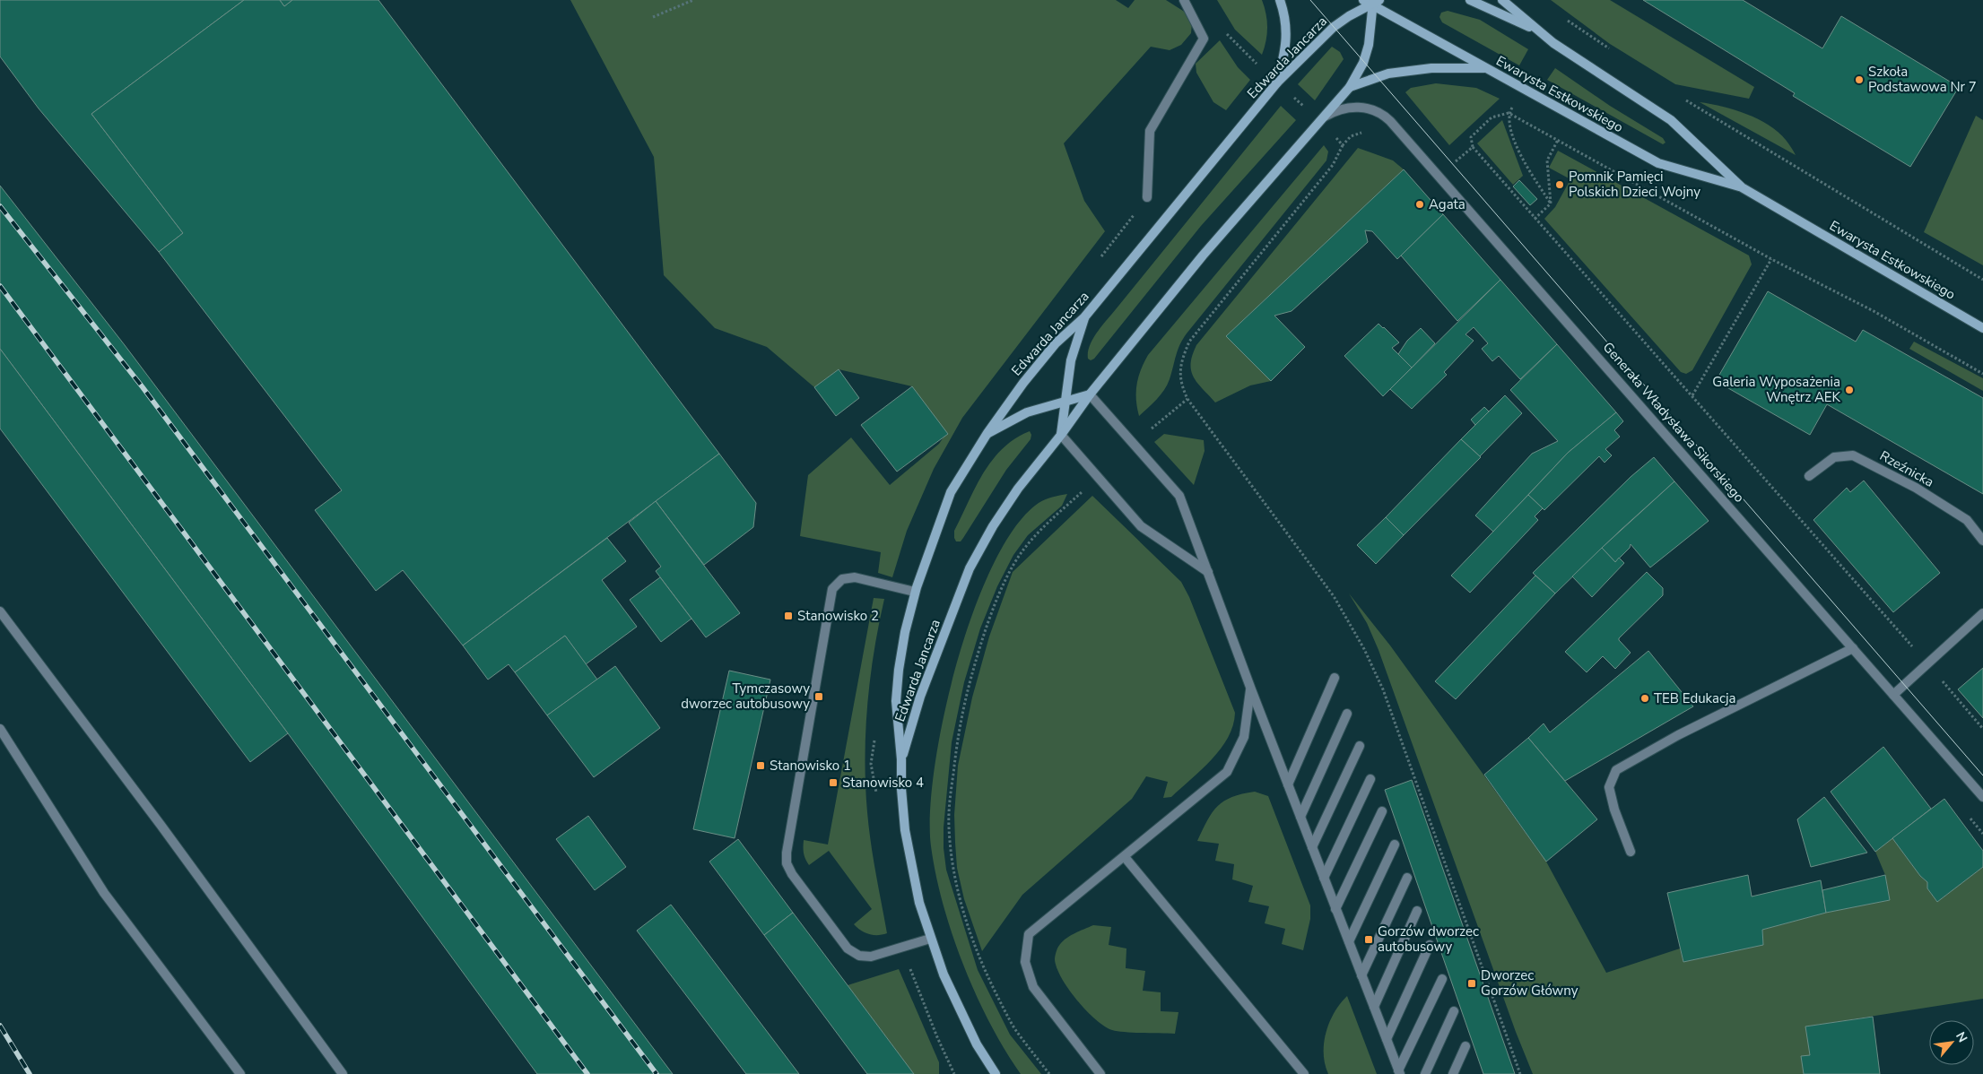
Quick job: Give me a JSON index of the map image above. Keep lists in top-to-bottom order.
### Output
{
  "streets": {
    "street": [
      "Edwarda Jancarza",
      "Ewarysta Estkowskiego",
      "Generała Władysława Sikorskiego",
      "Rzeźnicka"
    ]
  },
  "crossings": [
    ["Edwarda Jancarza", "Ewarysta Estkowskiego"],
    ["Edwarda Jancarza", "Generała Władysława Sikorskiego"]
  ],
  "places": {
    "other": [
      "Szkoła Podstawowa Nr 7",
      "Pomnik Pamięci Polskich Dzieci Wojny",
      "Agata",
      "Galeria Wyposażenia Wnętrz AEK",
      "TEB Edukacja"
    ],
    "transit": [
      "Stanowisko 2",
      "Tymczasowy dworzec autobusowy",
      "Stanowisko 1",
      "Stanowisko 4",
      "Gorzów dworzec autobusowy",
      "Dworzec Gorzów Główny"
    ]
  },
  "north": "top right"
}
